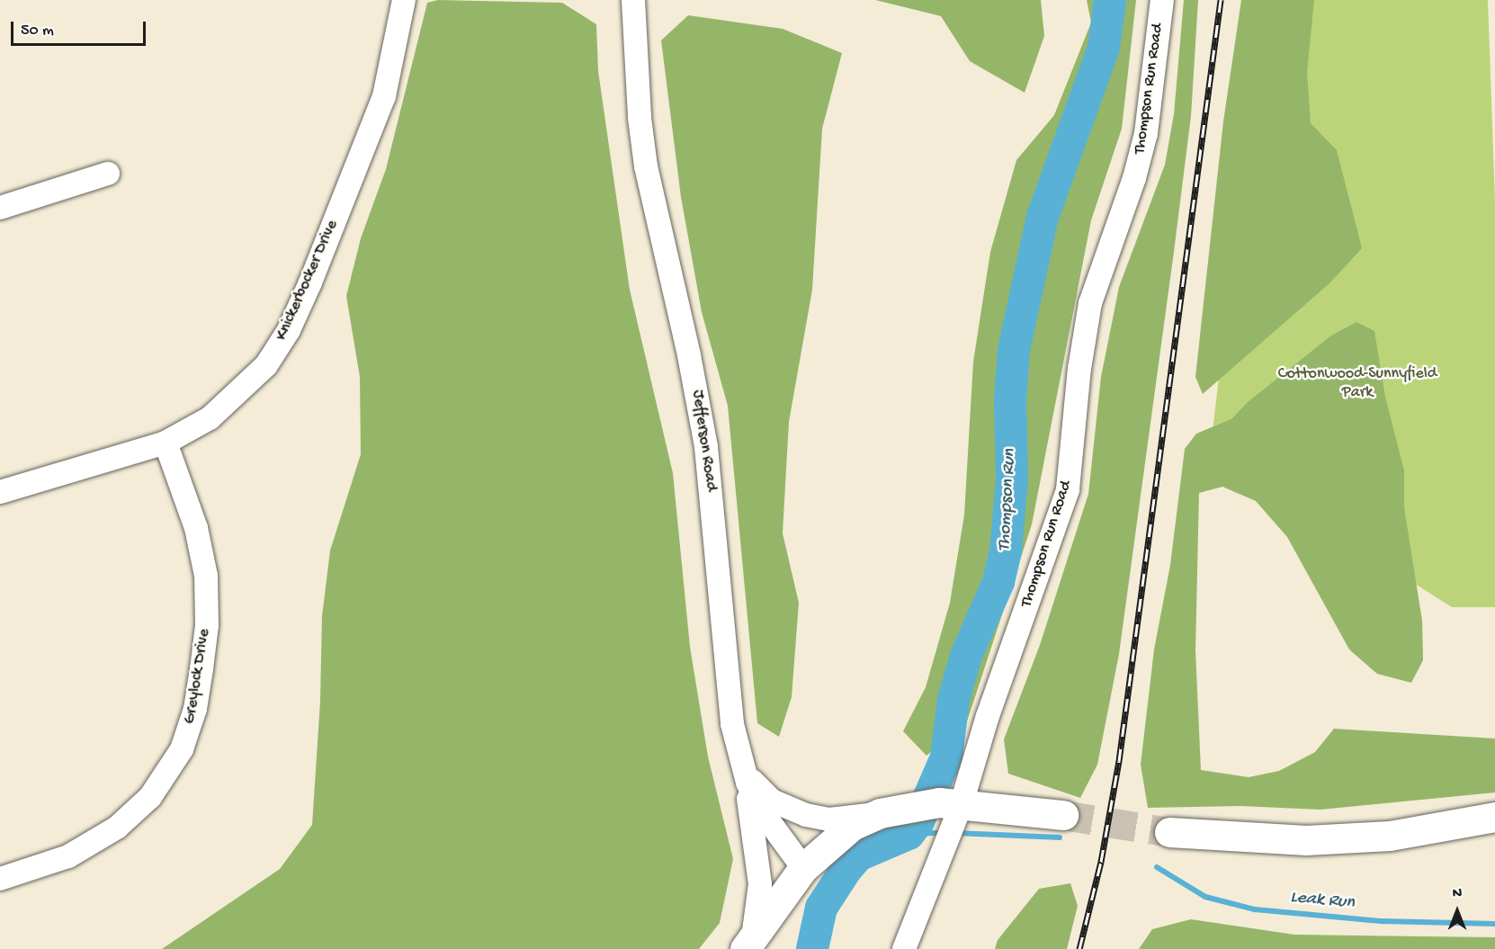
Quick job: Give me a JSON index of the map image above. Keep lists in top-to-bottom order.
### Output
{
  "streets": {
    "street": [
      "Thompson Run Road",
      "Knickerbocker Drive",
      "Jefferson Road",
      "Greylock Drive"
    ]
  },
  "crossings": [
    ["Knickerbocker Drive", "Greylock Drive"]
  ],
  "water": ["Thompson Run", "Leak Run"],
  "parks": ["Cottonwood-Sunnyfield Park"],
  "scale_bar": "50 m",
  "north": "top"
}
